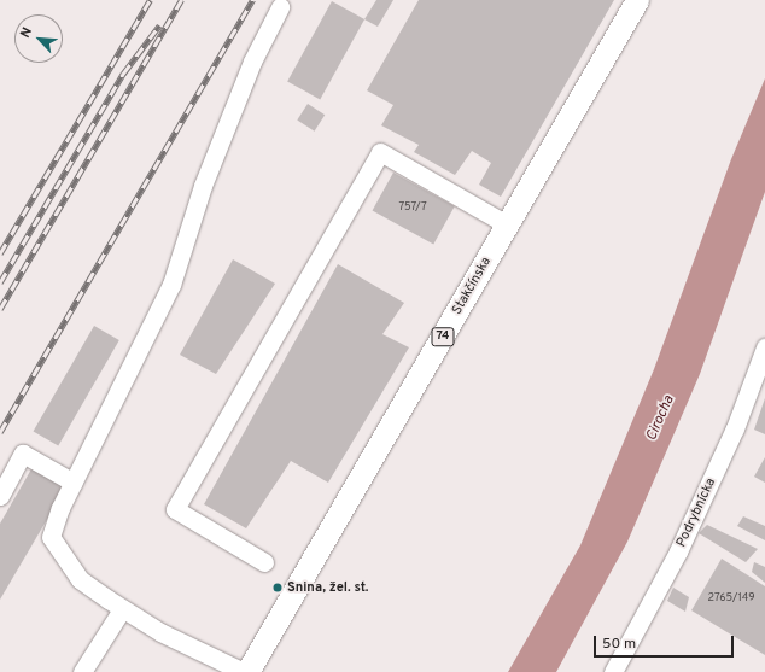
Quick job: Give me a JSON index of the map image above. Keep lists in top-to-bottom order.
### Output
{
  "streets": {
    "main road": ["Stakčínska", "74"],
    "lane": ["Podrybnícka"]
  },
  "water": ["Cirocha"],
  "places": ["Snina, žel. st."],
  "house_numbers": ["757/7", "2765/149"],
  "scale_bar": "50 m",
  "north": "top left"
}
